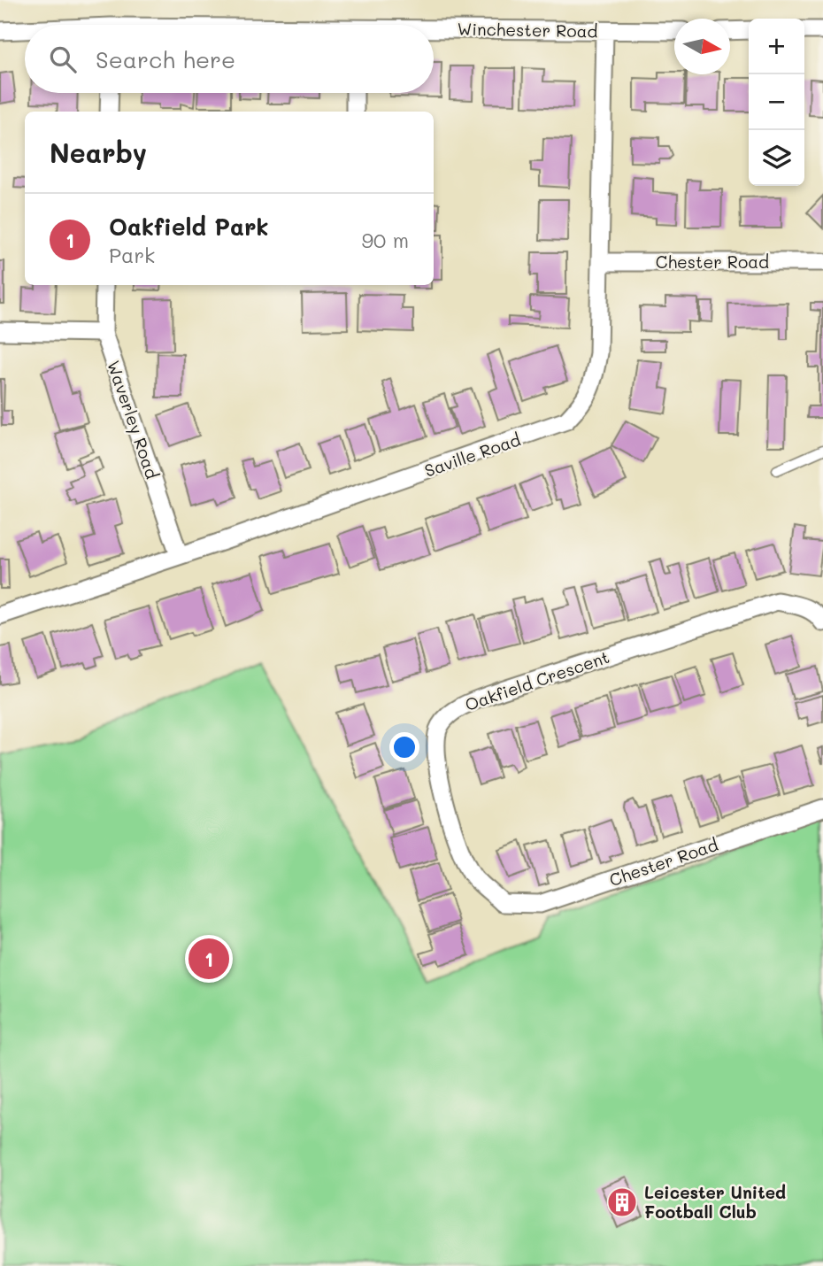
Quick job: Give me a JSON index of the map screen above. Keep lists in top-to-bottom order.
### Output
{
  "streets": {
    "street": [
      "Winchester Road",
      "Chester Road",
      "Waverley Road",
      "Saville Road",
      "Oakfield Crescent"
    ]
  },
  "crossings": [
    ["Winchester Road", "Saville Road"],
    ["Chester Road", "Saville Road"],
    ["Chester Road", "Oakfield Crescent"],
    ["Waverley Road", "Saville Road"]
  ],
  "places": {
    "building": ["Leicester United Football Club"]
  },
  "north": "right",
  "page": {
    "map_buttons": ["+", "−"],
    "search": "Search here",
    "heading": "Nearby",
    "list": [
      {
        "mark": "1",
        "name": "Oakfield Park",
        "note": "Park",
        "value": "90 m"
      }
    ],
    "pins": "1"
  }
}
